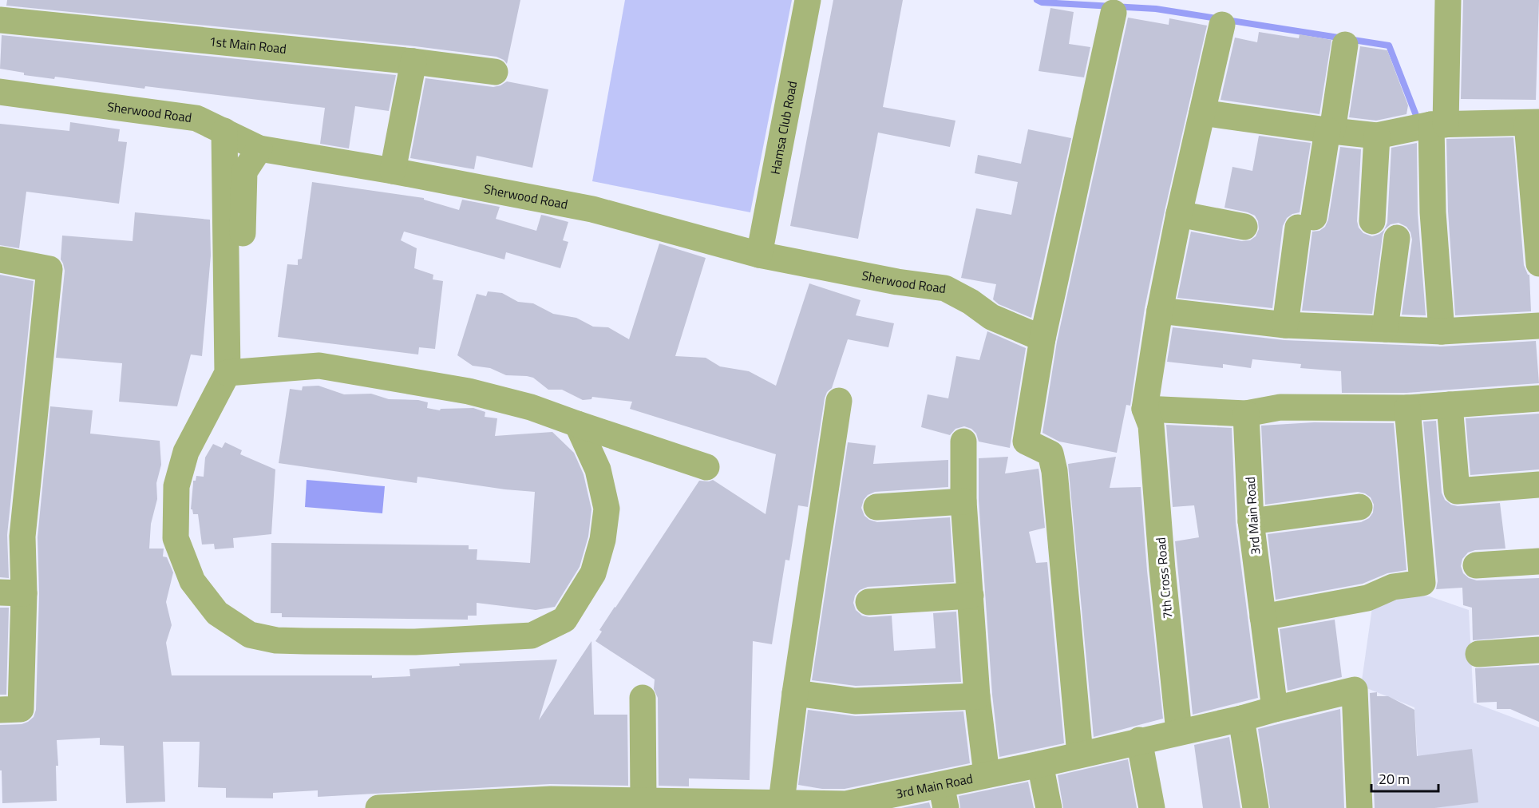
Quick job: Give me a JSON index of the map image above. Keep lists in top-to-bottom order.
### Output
{
  "streets": {
    "street": [
      "1st Main Road",
      "Sherwood Road",
      "Hamsa Club Road",
      "3rd Main Road",
      "7th Cross Road"
    ]
  },
  "crossings": [
    ["Sherwood Road", "Hamsa Club Road"],
    ["3rd Main Road", "7th Cross Road"]
  ],
  "scale_bar": "20 m"
}
